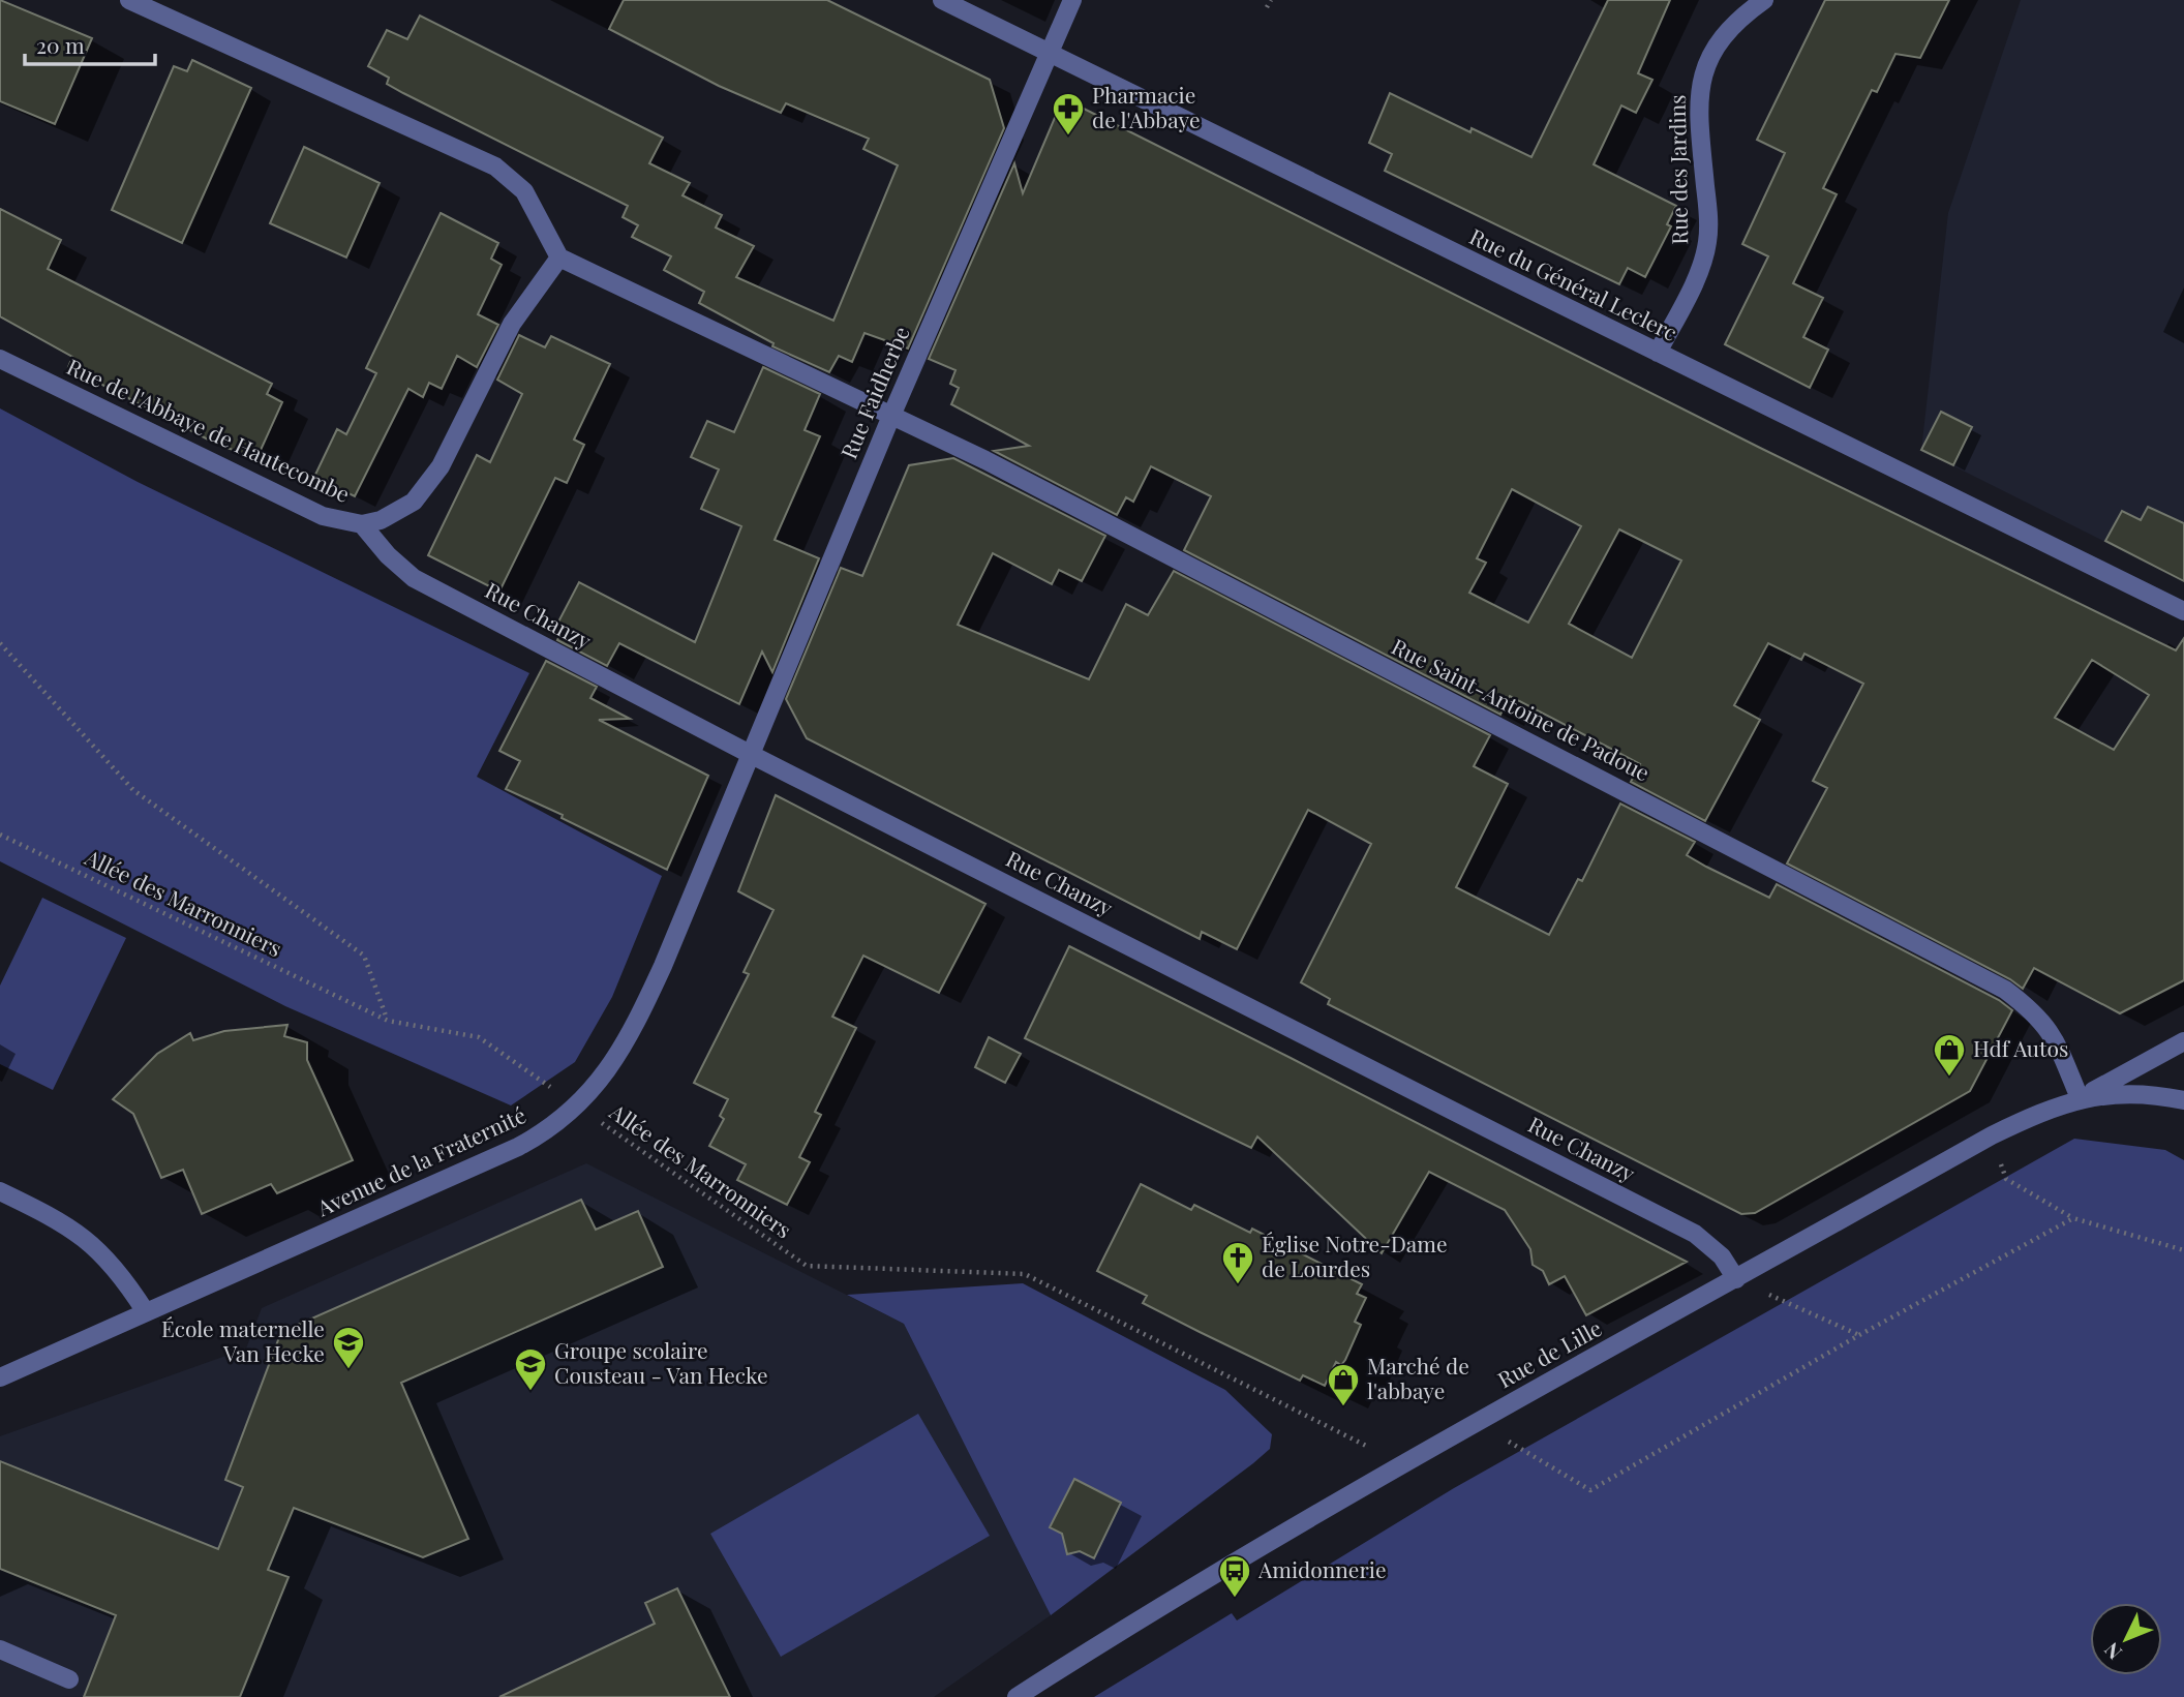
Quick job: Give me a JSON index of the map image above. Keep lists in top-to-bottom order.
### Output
{
  "streets": {
    "street": [
      "Rue des Jardins",
      "Rue du Général Leclerc",
      "Rue Faidherbe",
      "Rue de l'Abbaye de Hautecombe",
      "Rue Chanzy",
      "Rue Saint-Antoine de Padoue",
      "Avenue de la Fraternité",
      "Rue de Lille"
    ],
    "path": ["Allée des Marronniers"]
  },
  "crossings": [
    ["Rue des Jardins", "Rue du Général Leclerc"],
    ["Rue du Général Leclerc", "Rue Faidherbe"],
    ["Rue Faidherbe", "Rue Chanzy"],
    ["Rue Faidherbe", "Rue Saint-Antoine de Padoue"],
    ["Rue Faidherbe", "Avenue de la Fraternité"],
    ["Rue de l'Abbaye de Hautecombe", "Rue Chanzy"],
    ["Rue de l'Abbaye de Hautecombe", "Rue Saint-Antoine de Padoue"],
    ["Rue Chanzy", "Avenue de la Fraternité"],
    ["Rue Chanzy", "Rue de Lille"],
    ["Rue Saint-Antoine de Padoue", "Rue de Lille"],
    ["Allée des Marronniers", "Avenue de la Fraternité"],
    ["Allée des Marronniers", "Rue de Lille"]
  ],
  "places": {
    "pharmacy": ["Pharmacie de l'Abbaye"],
    "shop": ["Hdf Autos", "Marché de l'abbaye"],
    "church": ["Église Notre-Dame de Lourdes"],
    "school or university": ["École maternelle Van Hecke", "Groupe scolaire Cousteau - Van Hecke"],
    "bus stop": ["Amidonnerie"]
  },
  "scale_bar": "20 m",
  "north": "bottom left"
}
